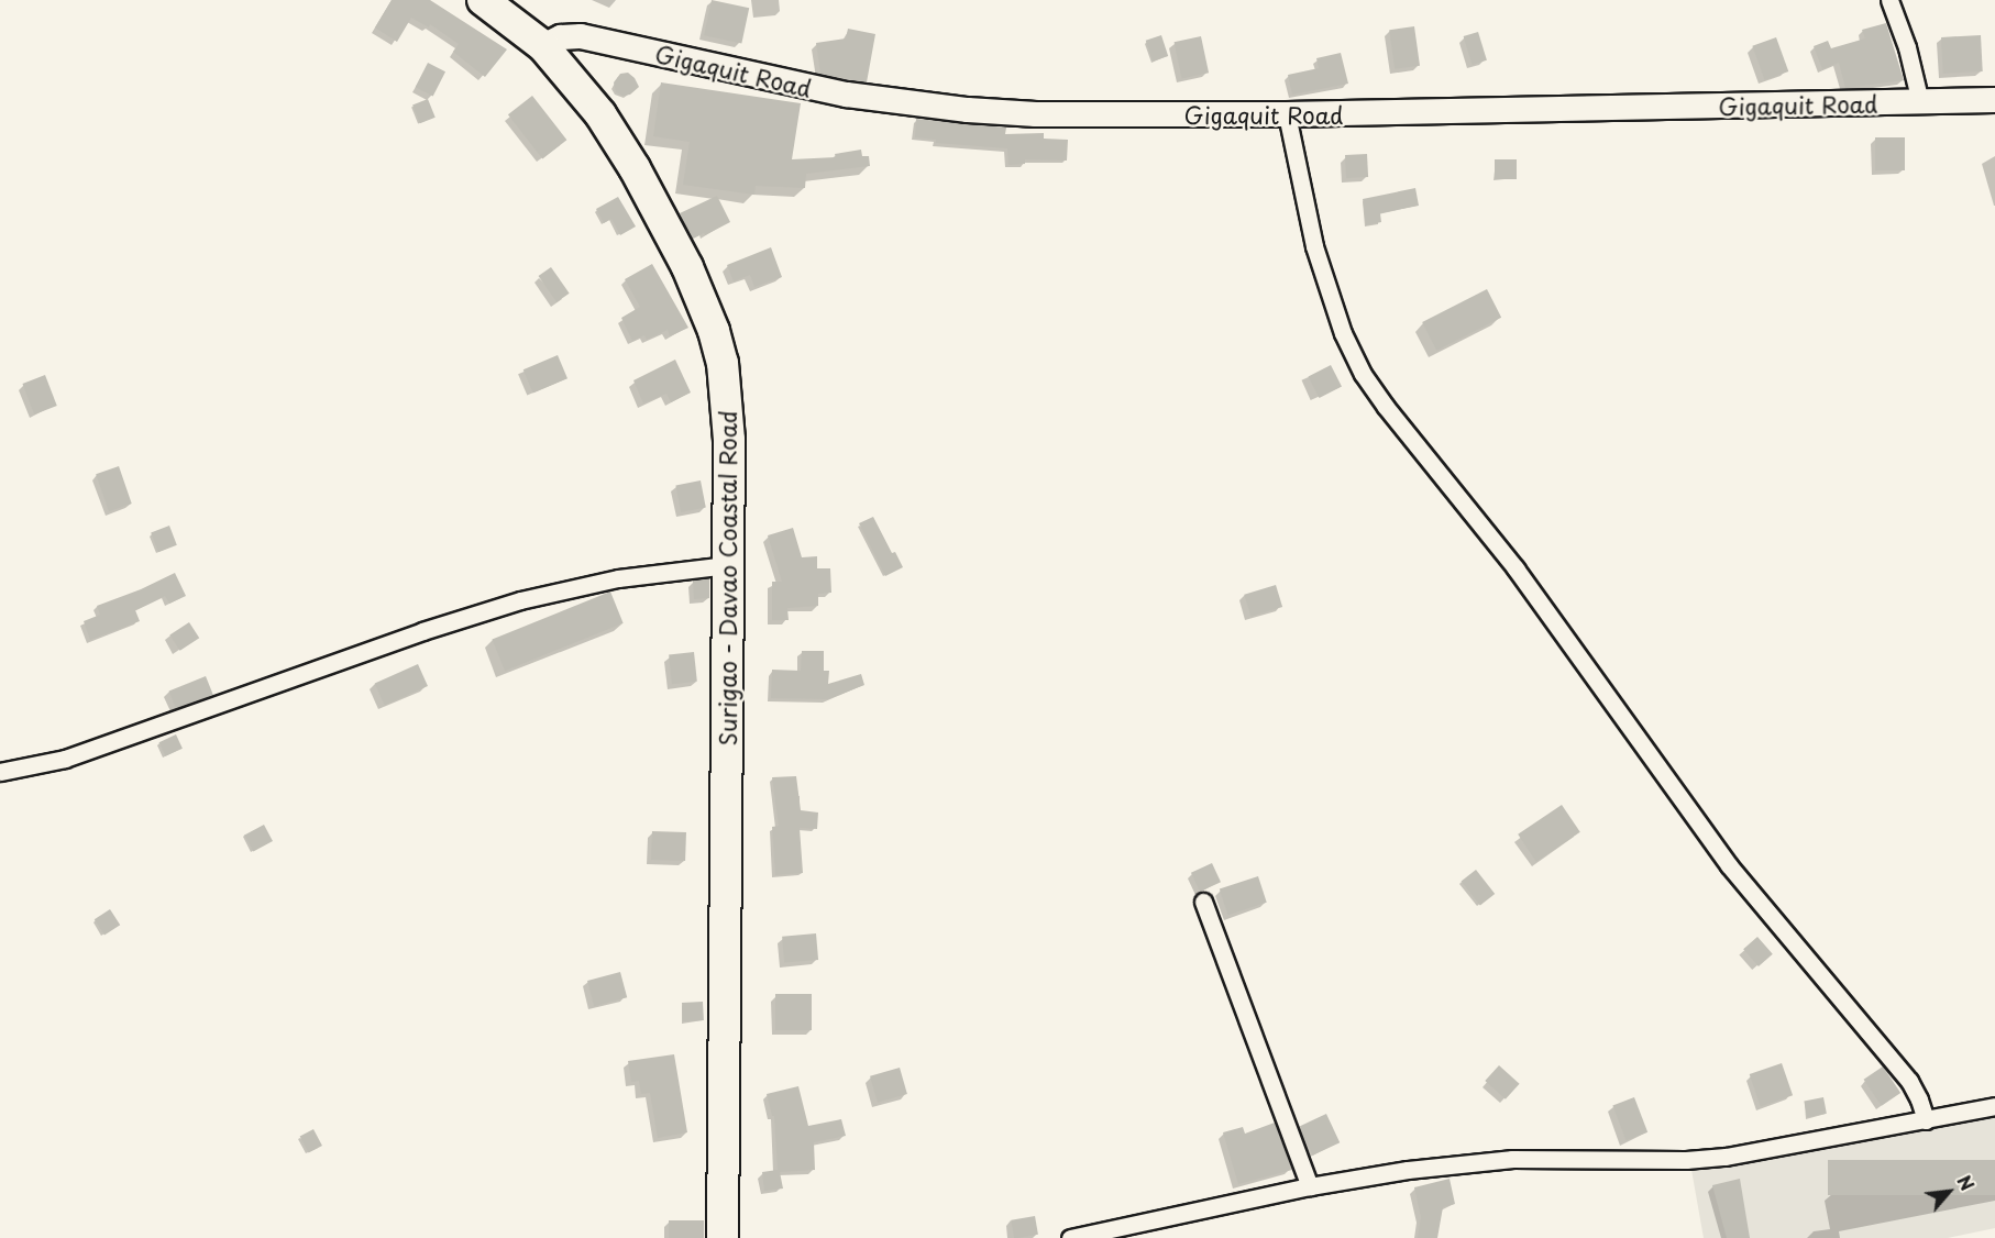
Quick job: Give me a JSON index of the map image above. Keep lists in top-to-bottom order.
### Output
{
  "streets": {
    "highway": ["Surigao - Davao Coastal Road"],
    "main road": ["Gigaquit Road"]
  },
  "crossings": [
    ["Gigaquit Road", "Surigao - Davao Coastal Road"]
  ],
  "north": "top right"
}
